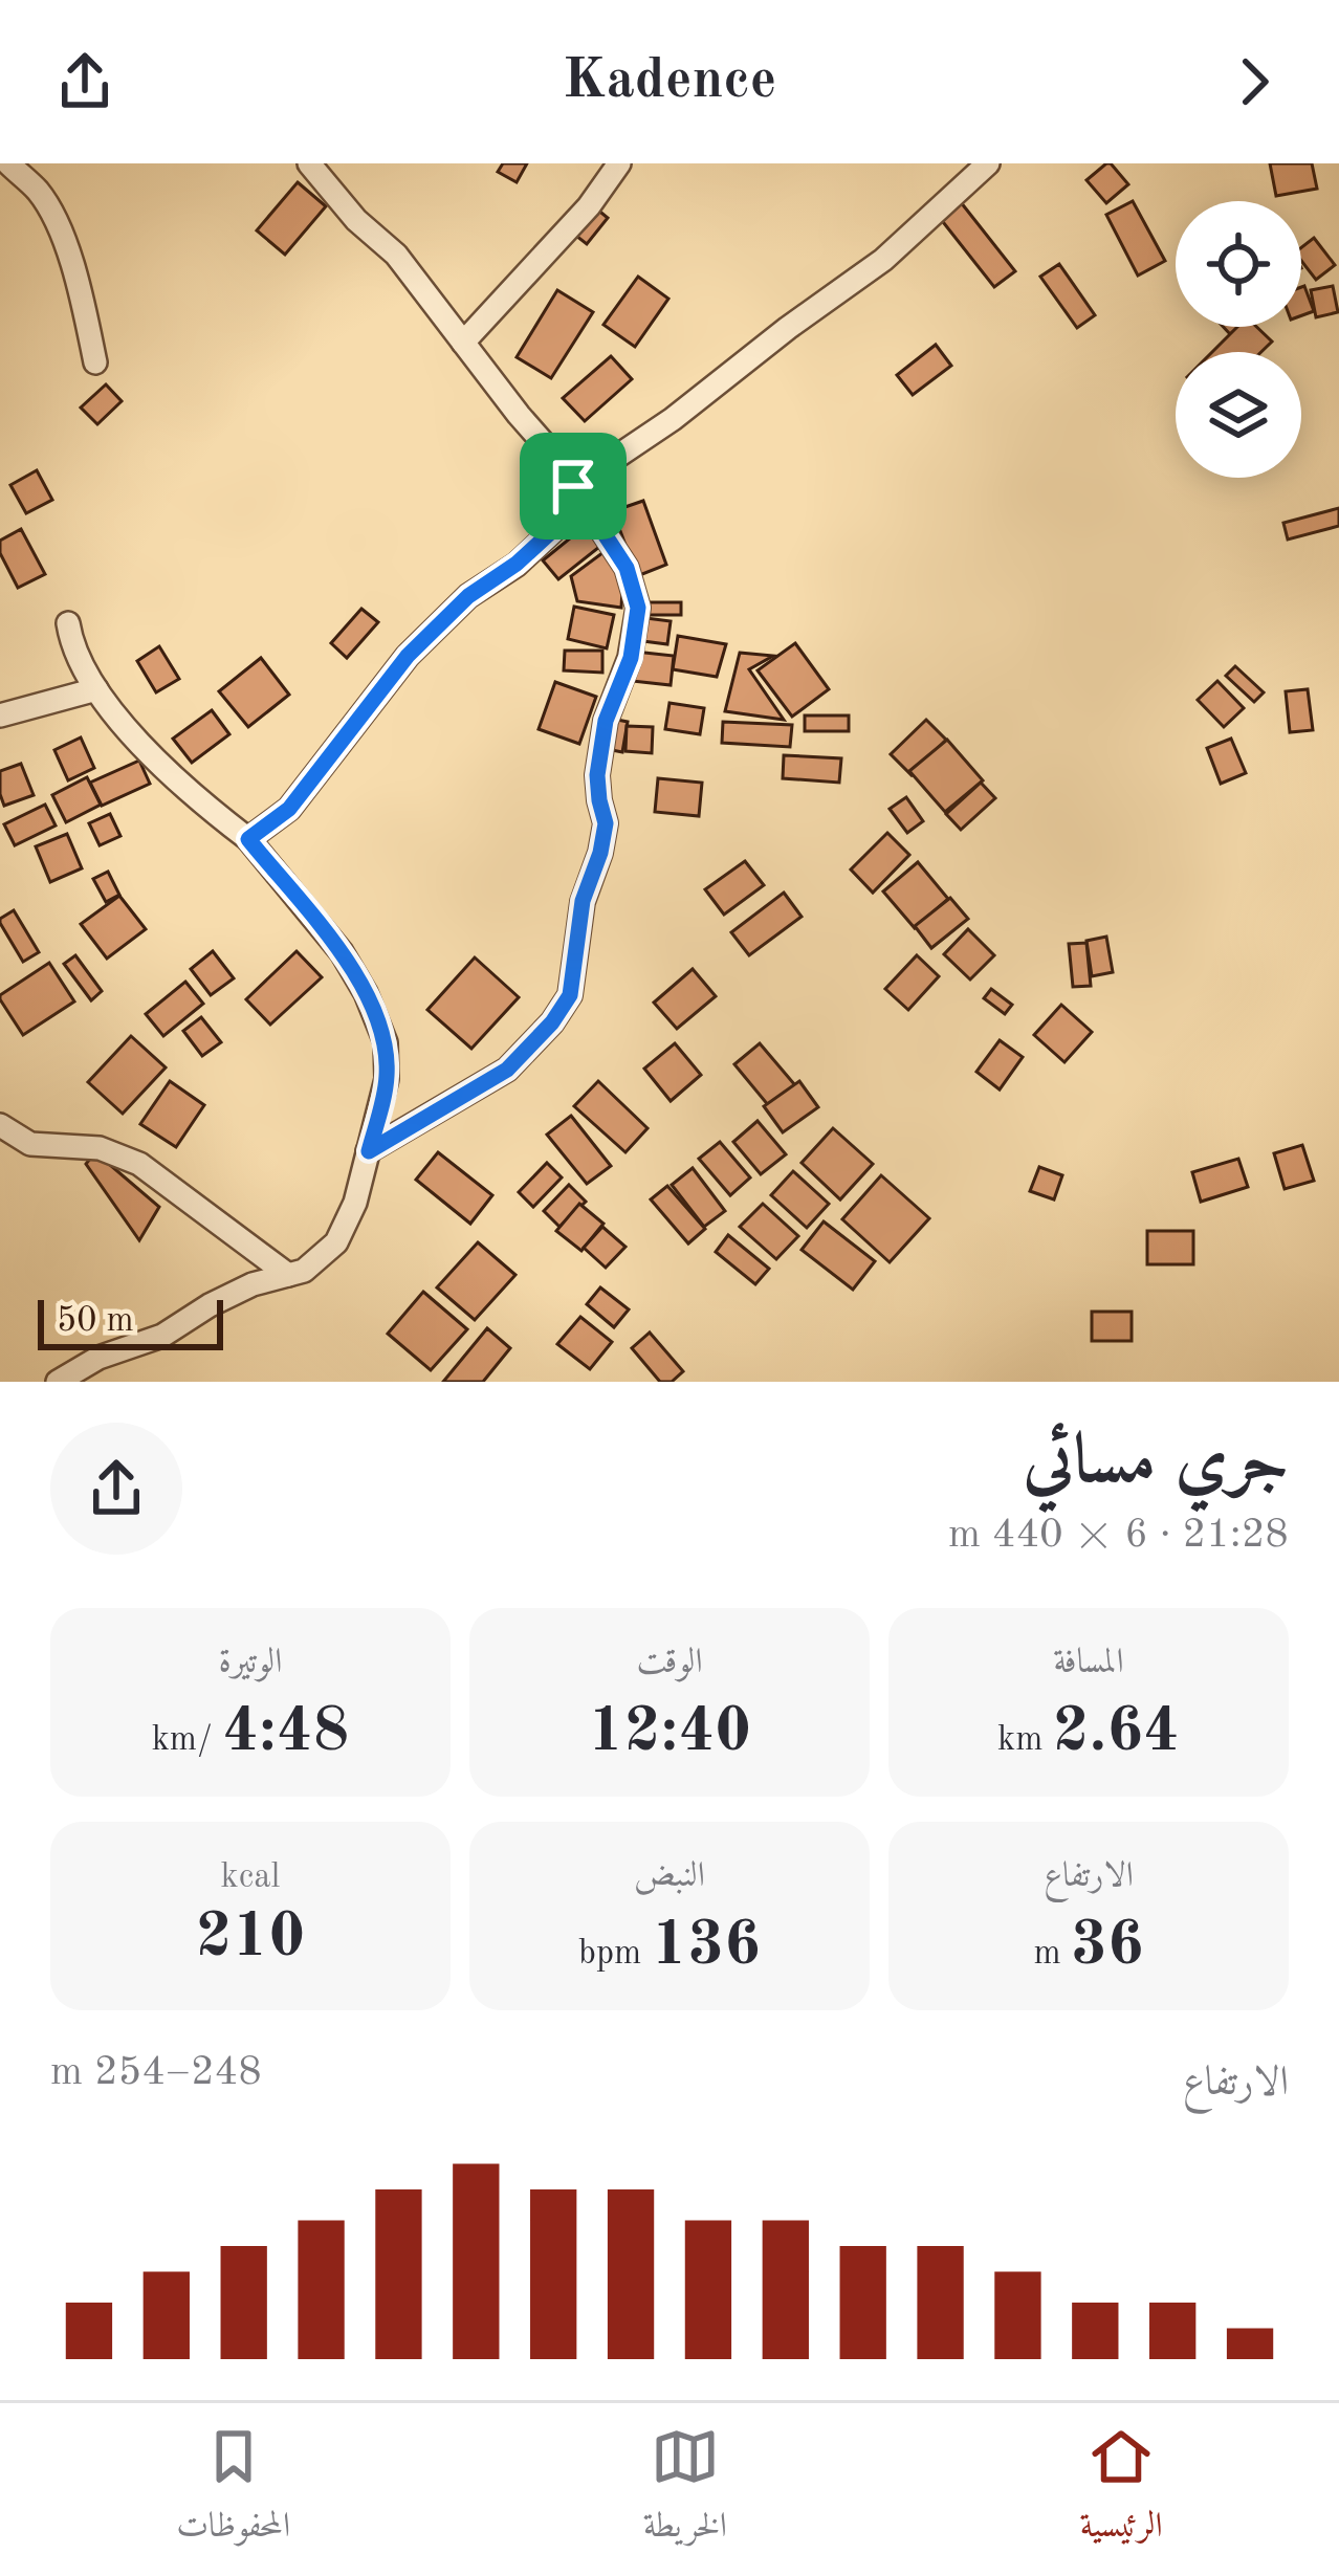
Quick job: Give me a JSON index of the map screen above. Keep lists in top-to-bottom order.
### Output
{
  "scale_bar": "50 m",
  "page": {
    "header": "Kadence",
    "scale": "50 m",
    "heading": ["جري مسائي", "21:28 · 6 × 440 m"],
    "stats": [
      ["المسافة", "2.64 km"],
      ["الوقت", "12:40"],
      ["الوتيرة", "4:48 /km"],
      ["الارتفاع", "36 m"],
      ["النبض", "136 bpm"],
      ["kcal", "210"]
    ],
    "chart": ["الارتفاع", "248–254 m"],
    "tabs": ["الرئيسية", "الخريطة", "المحفوظات"]
  }
}
